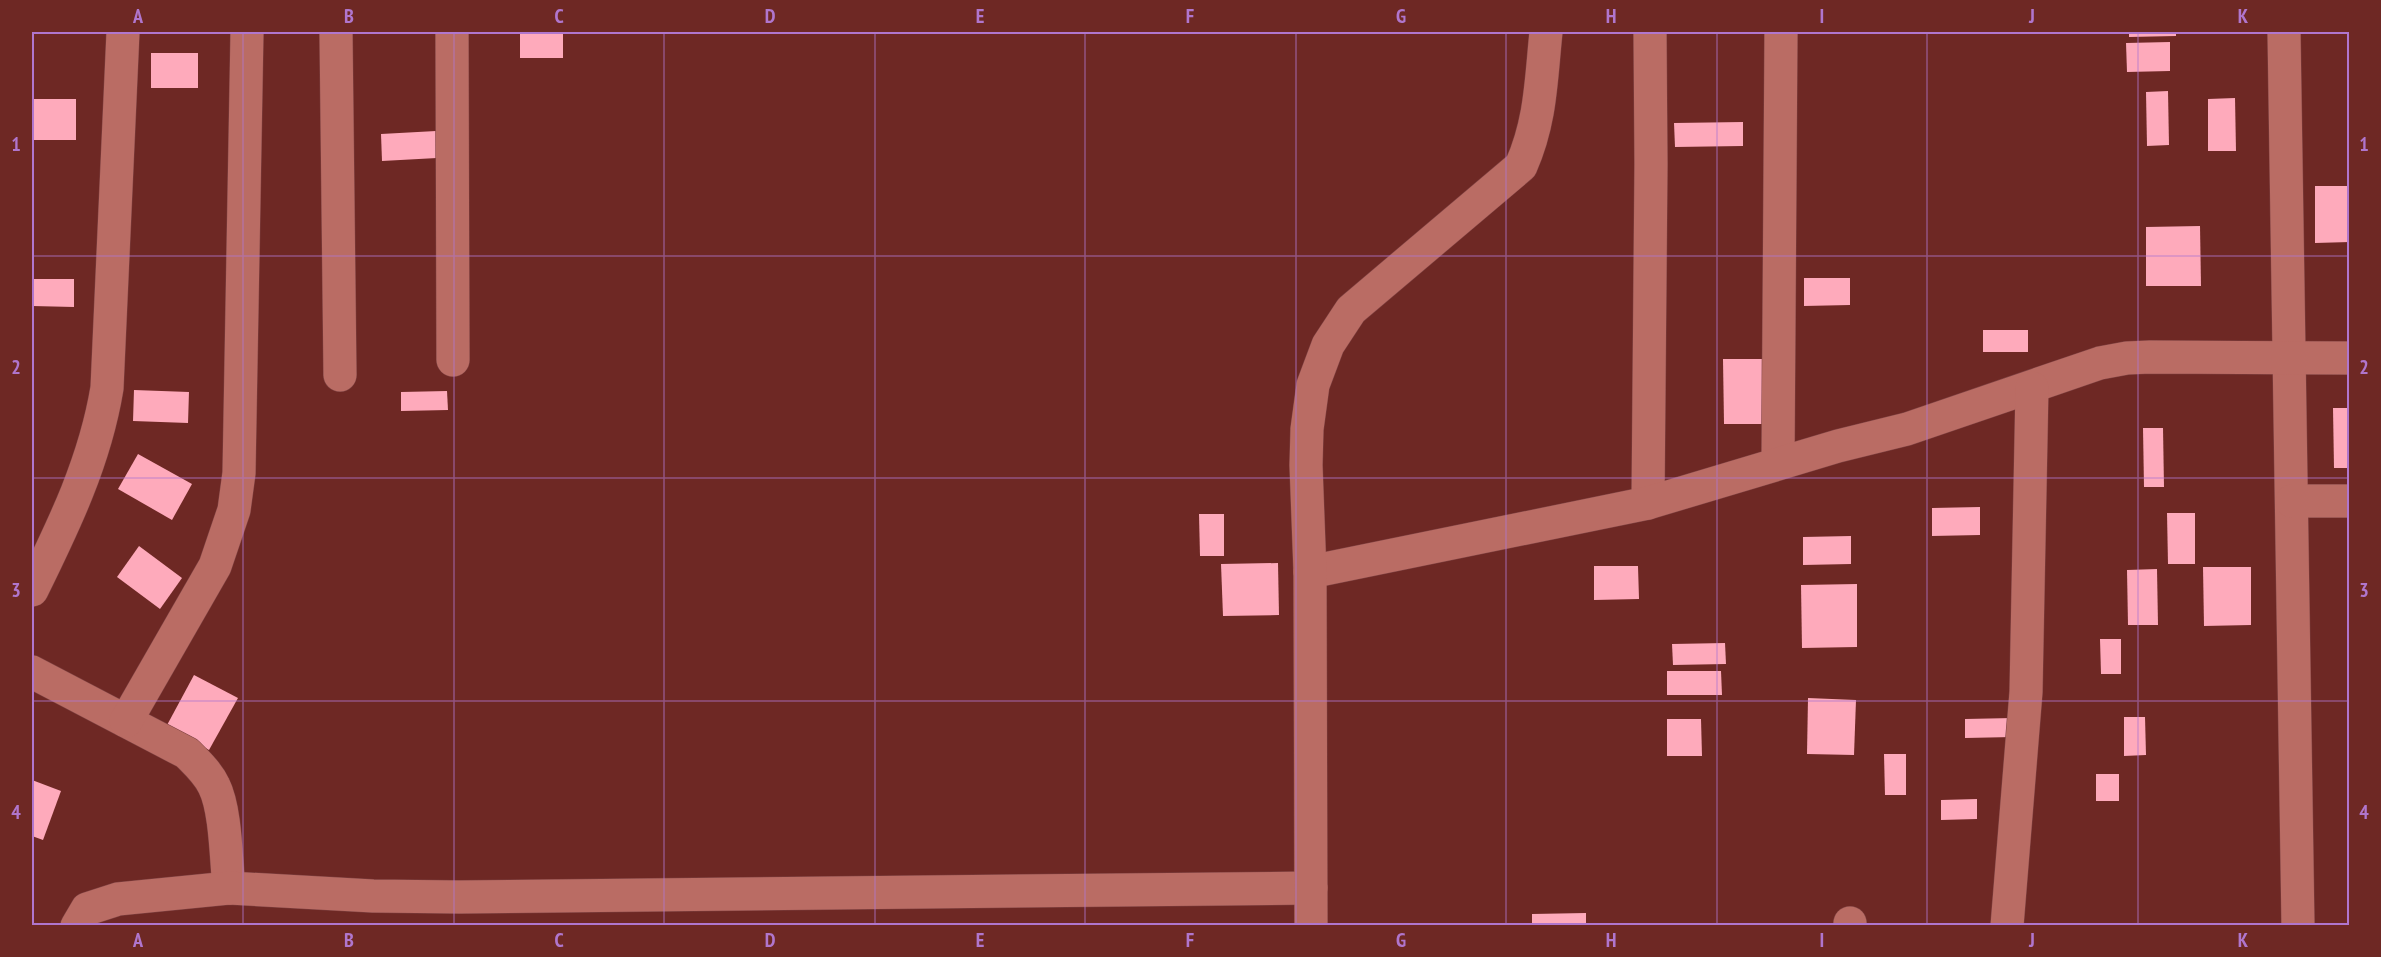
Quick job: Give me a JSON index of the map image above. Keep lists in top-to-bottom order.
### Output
{
  "grid": {
    "columns": [
      "A",
      "B",
      "C",
      "D",
      "E",
      "F",
      "G",
      "H",
      "I",
      "J",
      "K"
    ],
    "rows": [
      "1",
      "2",
      "3",
      "4"
    ]
  }
}
